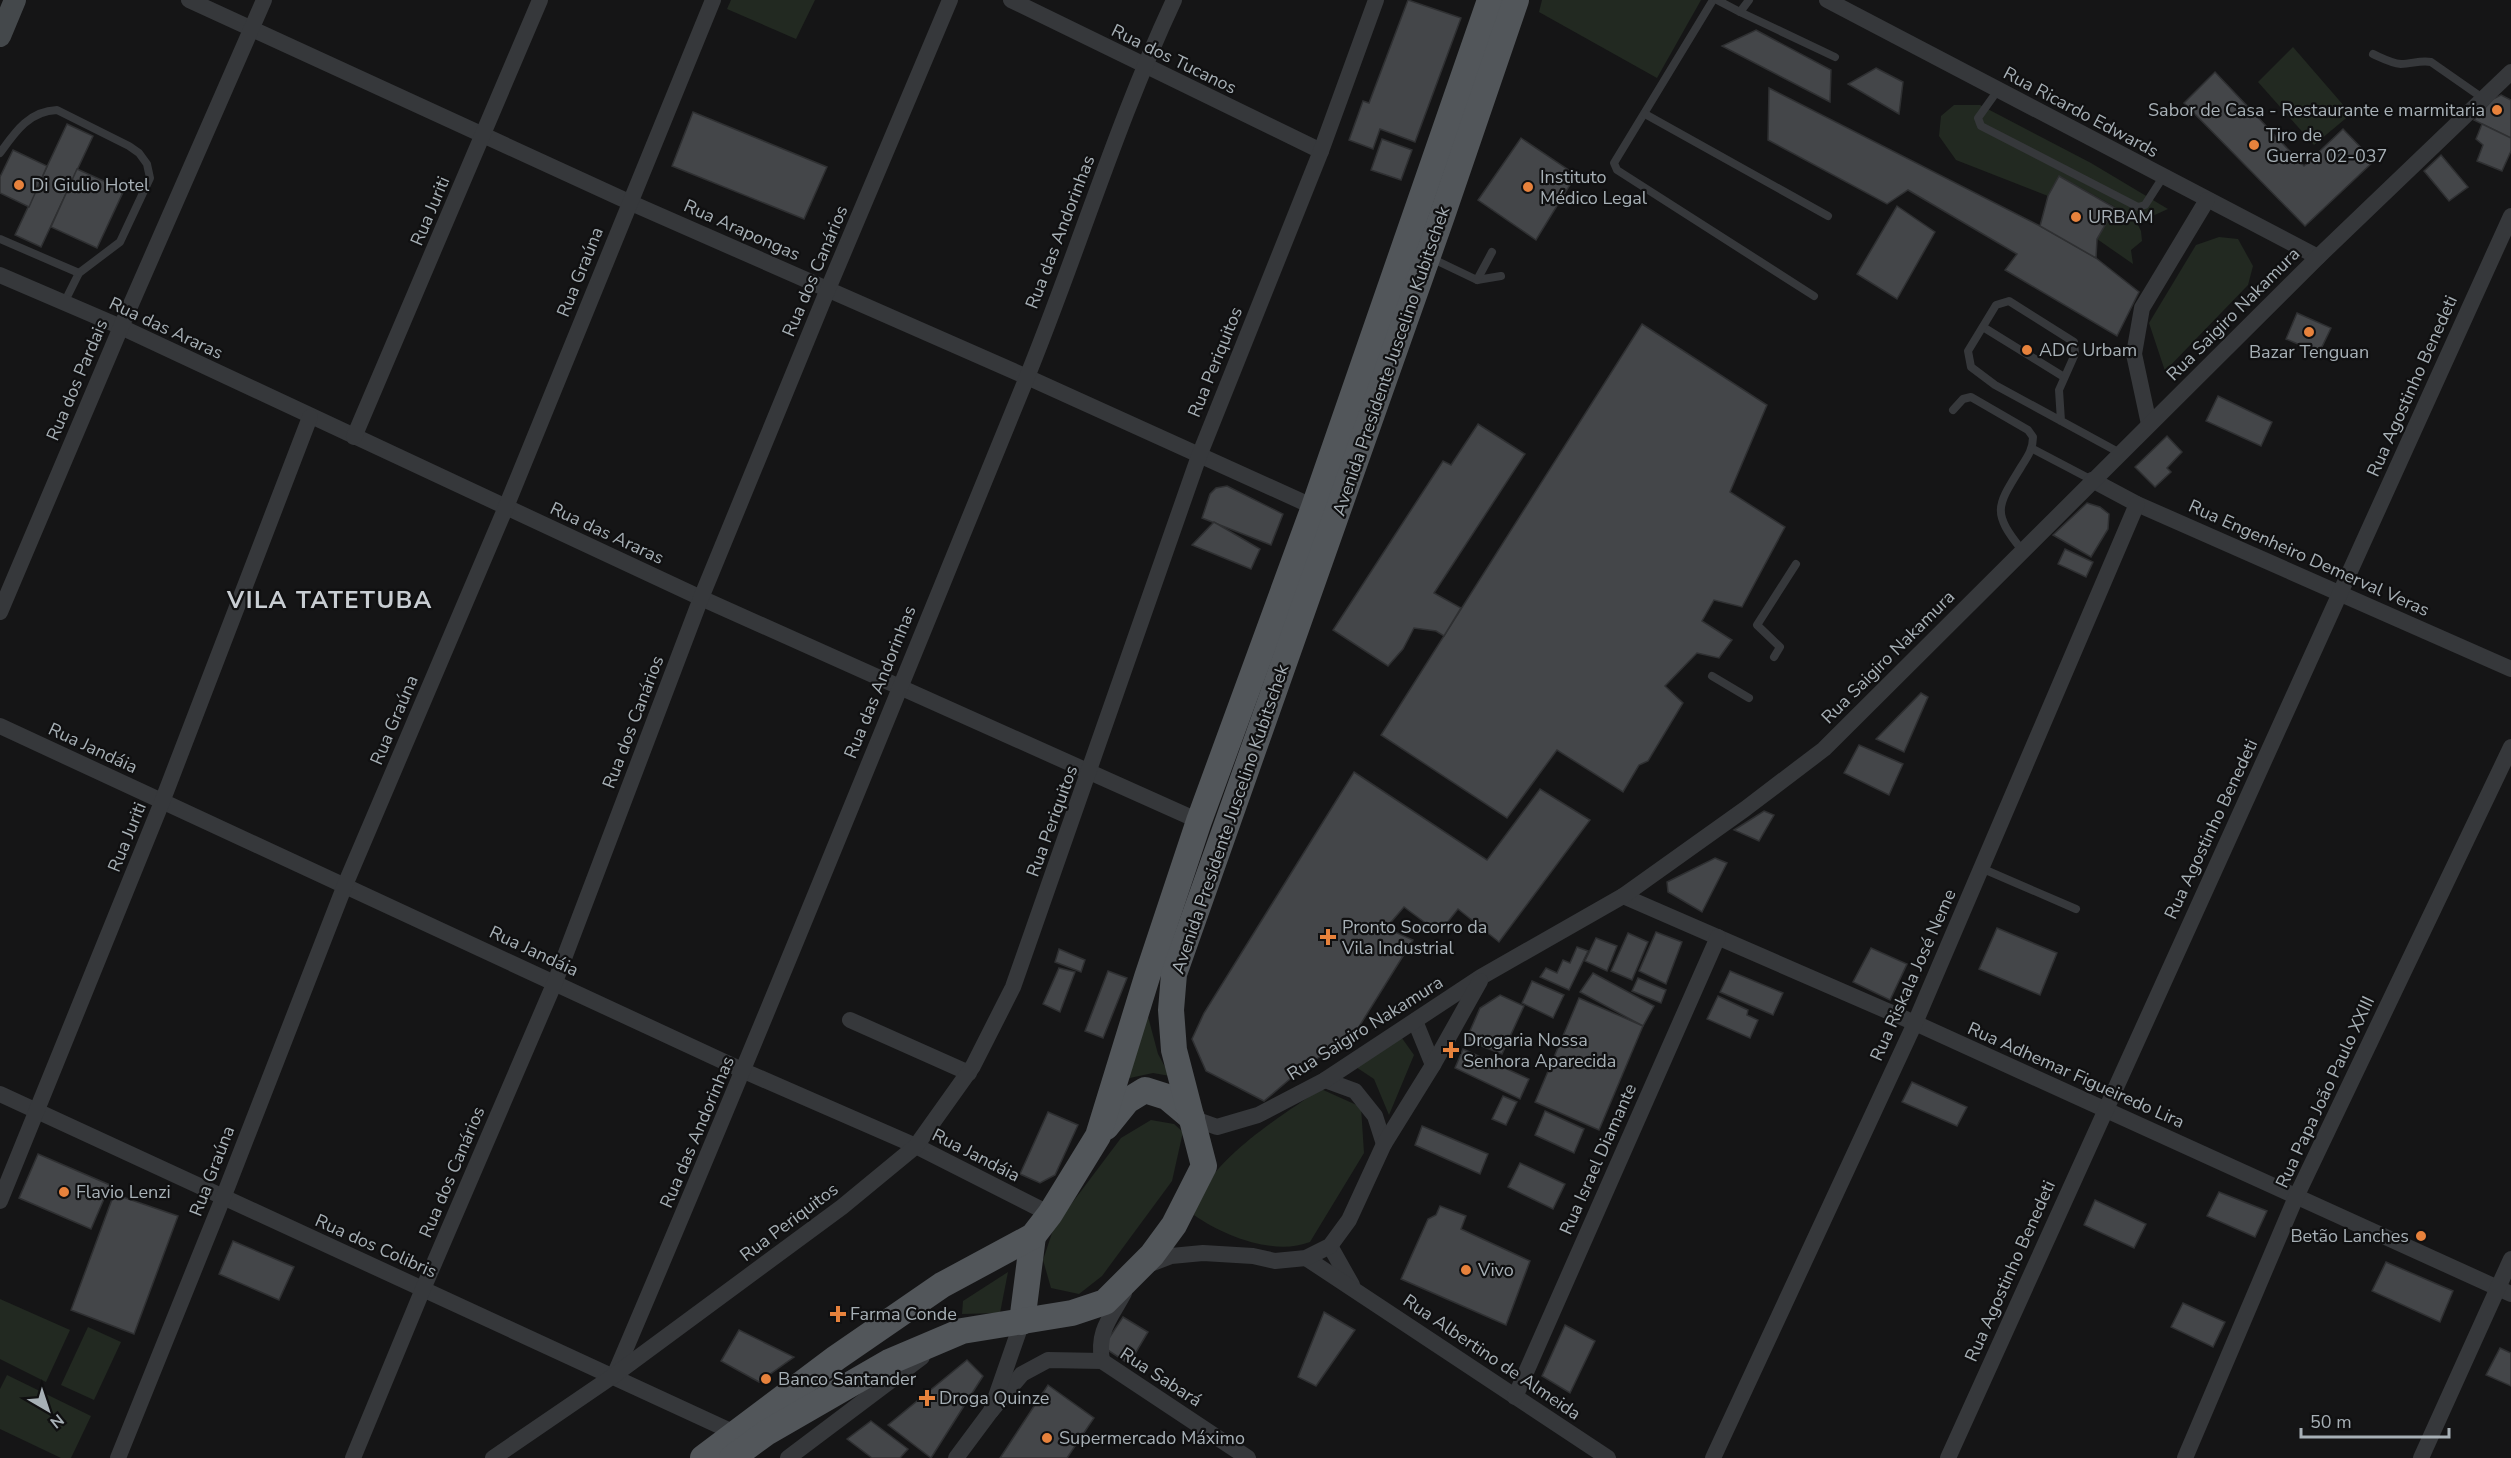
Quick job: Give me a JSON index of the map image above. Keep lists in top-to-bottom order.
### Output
{
  "streets": {
    "main road": ["Avenida Presidente Juscelino Kubitschek"],
    "street": [
      "Rua dos Tucanos",
      "Rua Ricardo Edwards",
      "Rua Juriti",
      "Rua Arapongas",
      "Rua das Andorinhas",
      "Rua dos Canários",
      "Rua Graúna",
      "Rua Saigiro Nakamura",
      "Rua das Araras",
      "Rua Periquitos",
      "Rua dos Pardais",
      "Rua Agostinho Benedeti",
      "Rua Engenheiro Demerval Veras",
      "Rua Jandáia",
      "Rua Riskala José Neme",
      "Rua Adhemar Figueiredo Lira",
      "Rua Papa João Paulo XXIII",
      "Rua Israel Diamante",
      "Rua dos Colibris",
      "Rua Albertino de Almeida",
      "Rua Sabará"
    ]
  },
  "crossings": [
    ["Rua dos Tucanos", "Rua das Andorinhas"],
    ["Rua dos Tucanos", "Rua Periquitos"],
    ["Rua Ricardo Edwards", "Rua Saigiro Nakamura"],
    ["Rua Juriti", "Rua Arapongas"],
    ["Rua Juriti", "Rua das Araras"],
    ["Rua Juriti", "Rua Jandáia"],
    ["Rua Juriti", "Rua dos Colibris"],
    ["Rua Arapongas", "Rua das Andorinhas"],
    ["Rua Arapongas", "Rua dos Canários"],
    ["Rua Arapongas", "Rua Graúna"],
    ["Rua Arapongas", "Avenida Presidente Juscelino Kubitschek"],
    ["Rua Arapongas", "Rua Periquitos"],
    ["Rua Arapongas", "Rua dos Pardais"],
    ["Rua das Andorinhas", "Rua das Araras"],
    ["Rua das Andorinhas", "Rua Periquitos"],
    ["Rua das Andorinhas", "Rua Jandáia"],
    ["Rua das Andorinhas", "Rua dos Colibris"],
    ["Rua dos Canários", "Rua das Araras"],
    ["Rua dos Canários", "Rua Jandáia"],
    ["Rua dos Canários", "Rua dos Colibris"],
    ["Rua Graúna", "Rua das Araras"],
    ["Rua Graúna", "Rua Jandáia"],
    ["Rua Graúna", "Rua dos Colibris"],
    ["Rua Saigiro Nakamura", "Avenida Presidente Juscelino Kubitschek"],
    ["Rua Saigiro Nakamura", "Rua Engenheiro Demerval Veras"],
    ["Rua Saigiro Nakamura", "Rua Adhemar Figueiredo Lira"],
    ["Rua das Araras", "Avenida Presidente Juscelino Kubitschek"],
    ["Rua das Araras", "Rua Periquitos"],
    ["Rua das Araras", "Rua dos Pardais"],
    ["Avenida Presidente Juscelino Kubitschek", "Rua Jandáia"],
    ["Avenida Presidente Juscelino Kubitschek", "Rua dos Colibris"],
    ["Rua Periquitos", "Rua Jandáia"],
    ["Rua Periquitos", "Rua dos Colibris"],
    ["Rua Agostinho Benedeti", "Rua Engenheiro Demerval Veras"],
    ["Rua Agostinho Benedeti", "Rua Adhemar Figueiredo Lira"],
    ["Rua Engenheiro Demerval Veras", "Rua Riskala José Neme"],
    ["Rua Riskala José Neme", "Rua Adhemar Figueiredo Lira"],
    ["Rua Adhemar Figueiredo Lira", "Rua Papa João Paulo XXIII"],
    ["Rua Adhemar Figueiredo Lira", "Rua Israel Diamante"],
    ["Rua Israel Diamante", "Rua Albertino de Almeida"]
  ],
  "districts": ["VILA TATETUBA"],
  "places": {
    "other": [
      "Sabor de Casa - Restaurante e marmitaria",
      "Tiro de Guerra 02-037",
      "Di Giulio Hotel",
      "Instituto Médico Legal",
      "URBAM",
      "Bazar Tenguan",
      "ADC Urbam",
      "Flavio Lenzi",
      "Betão Lanches",
      "Vivo",
      "Banco Santander",
      "Supermercado Máximo"
    ],
    "health": [
      "Pronto Socorro da Vila Industrial",
      "Drogaria Nossa Senhora Aparecida",
      "Farma Conde",
      "Droga Quinze"
    ]
  },
  "scale_bar": "50 m",
  "north": "bottom right"
}
